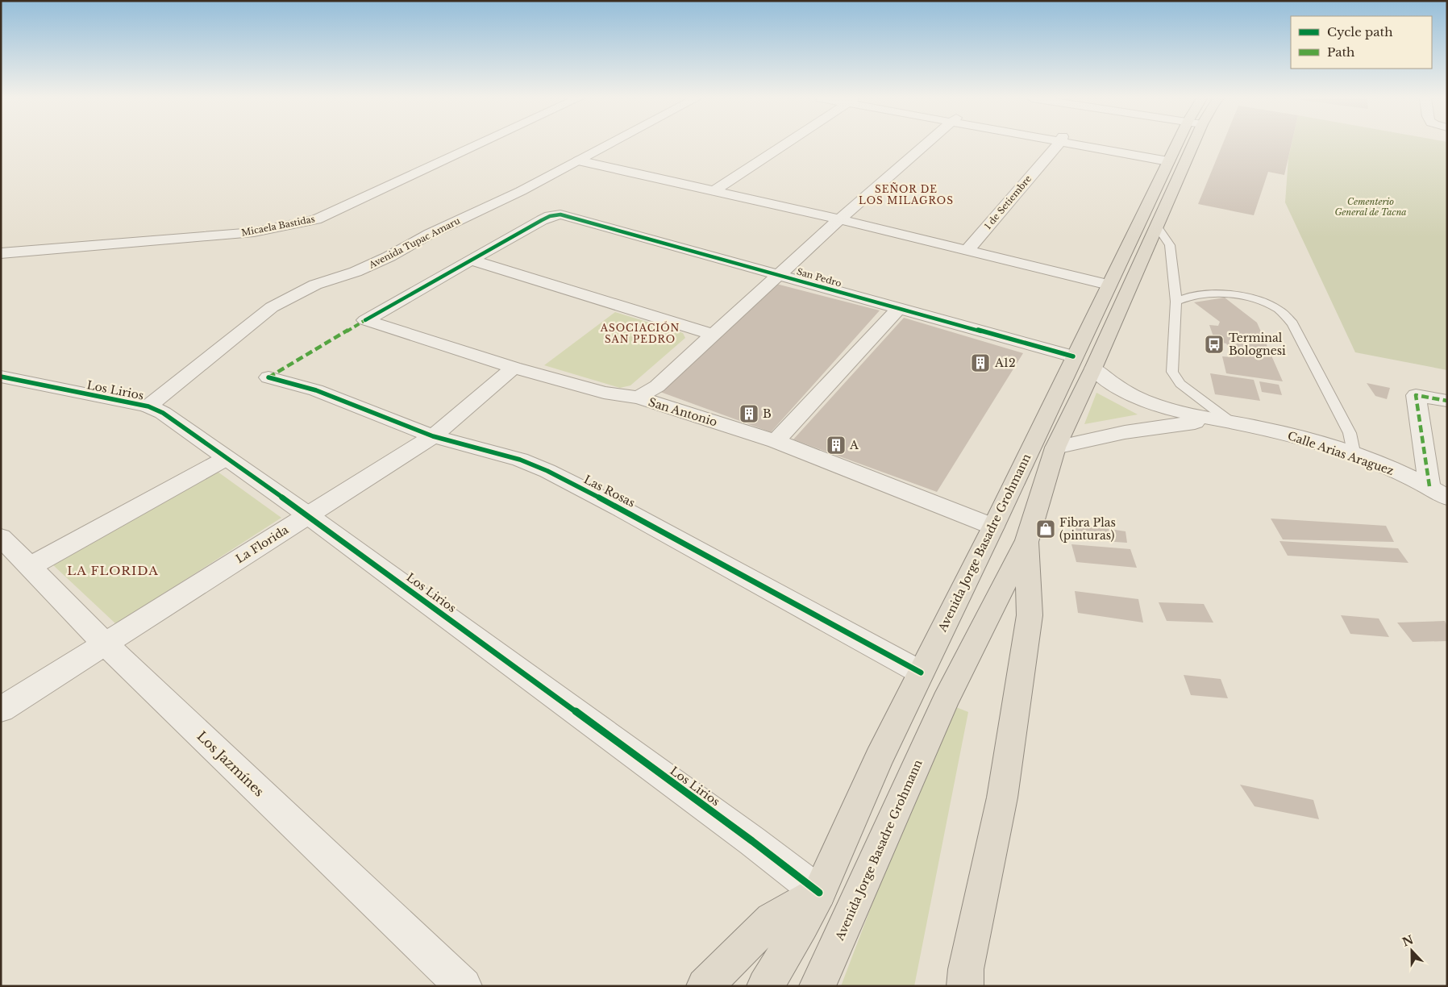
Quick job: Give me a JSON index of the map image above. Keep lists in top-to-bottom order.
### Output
{
  "streets": {
    "highway": ["Avenida Jorge Basadre Grohmann"],
    "street": [
      "1 de Setiembre",
      "Micaela Bastidas",
      "Avenida Tupac Amaru",
      "San Pedro",
      "Los Lirios",
      "San Antonio",
      "Calle Arias Araguez",
      "Las Rosas",
      "La Florida",
      "Los Jazmínes"
    ]
  },
  "crossings": [
    ["Avenida Tupac Amaru", "Los Lirios"],
    ["San Pedro", "San Antonio"],
    ["San Pedro", "Avenida Jorge Basadre Grohmann"],
    ["Los Lirios", "Avenida Jorge Basadre Grohmann"],
    ["Los Lirios", "La Florida"],
    ["San Antonio", "Avenida Jorge Basadre Grohmann"],
    ["San Antonio", "La Florida"],
    ["Calle Arias Araguez", "Avenida Jorge Basadre Grohmann"],
    ["Las Rosas", "Avenida Jorge Basadre Grohmann"],
    ["Las Rosas", "La Florida"],
    ["La Florida", "Los Jazmínes"]
  ],
  "districts": ["SEÑOR DE LOS MILAGROS", "ASOCIACIÓN SAN PEDRO", "LA FLORIDA"],
  "parks": ["Cementerio General de Tacna"],
  "places": {
    "bus stop": ["Terminal Bolognesi"],
    "building": ["A12", "B", "A"],
    "shop": ["Fibra Plas (pinturas)"]
  },
  "legend": ["Cycle path", "Path"],
  "north": "top"
}
